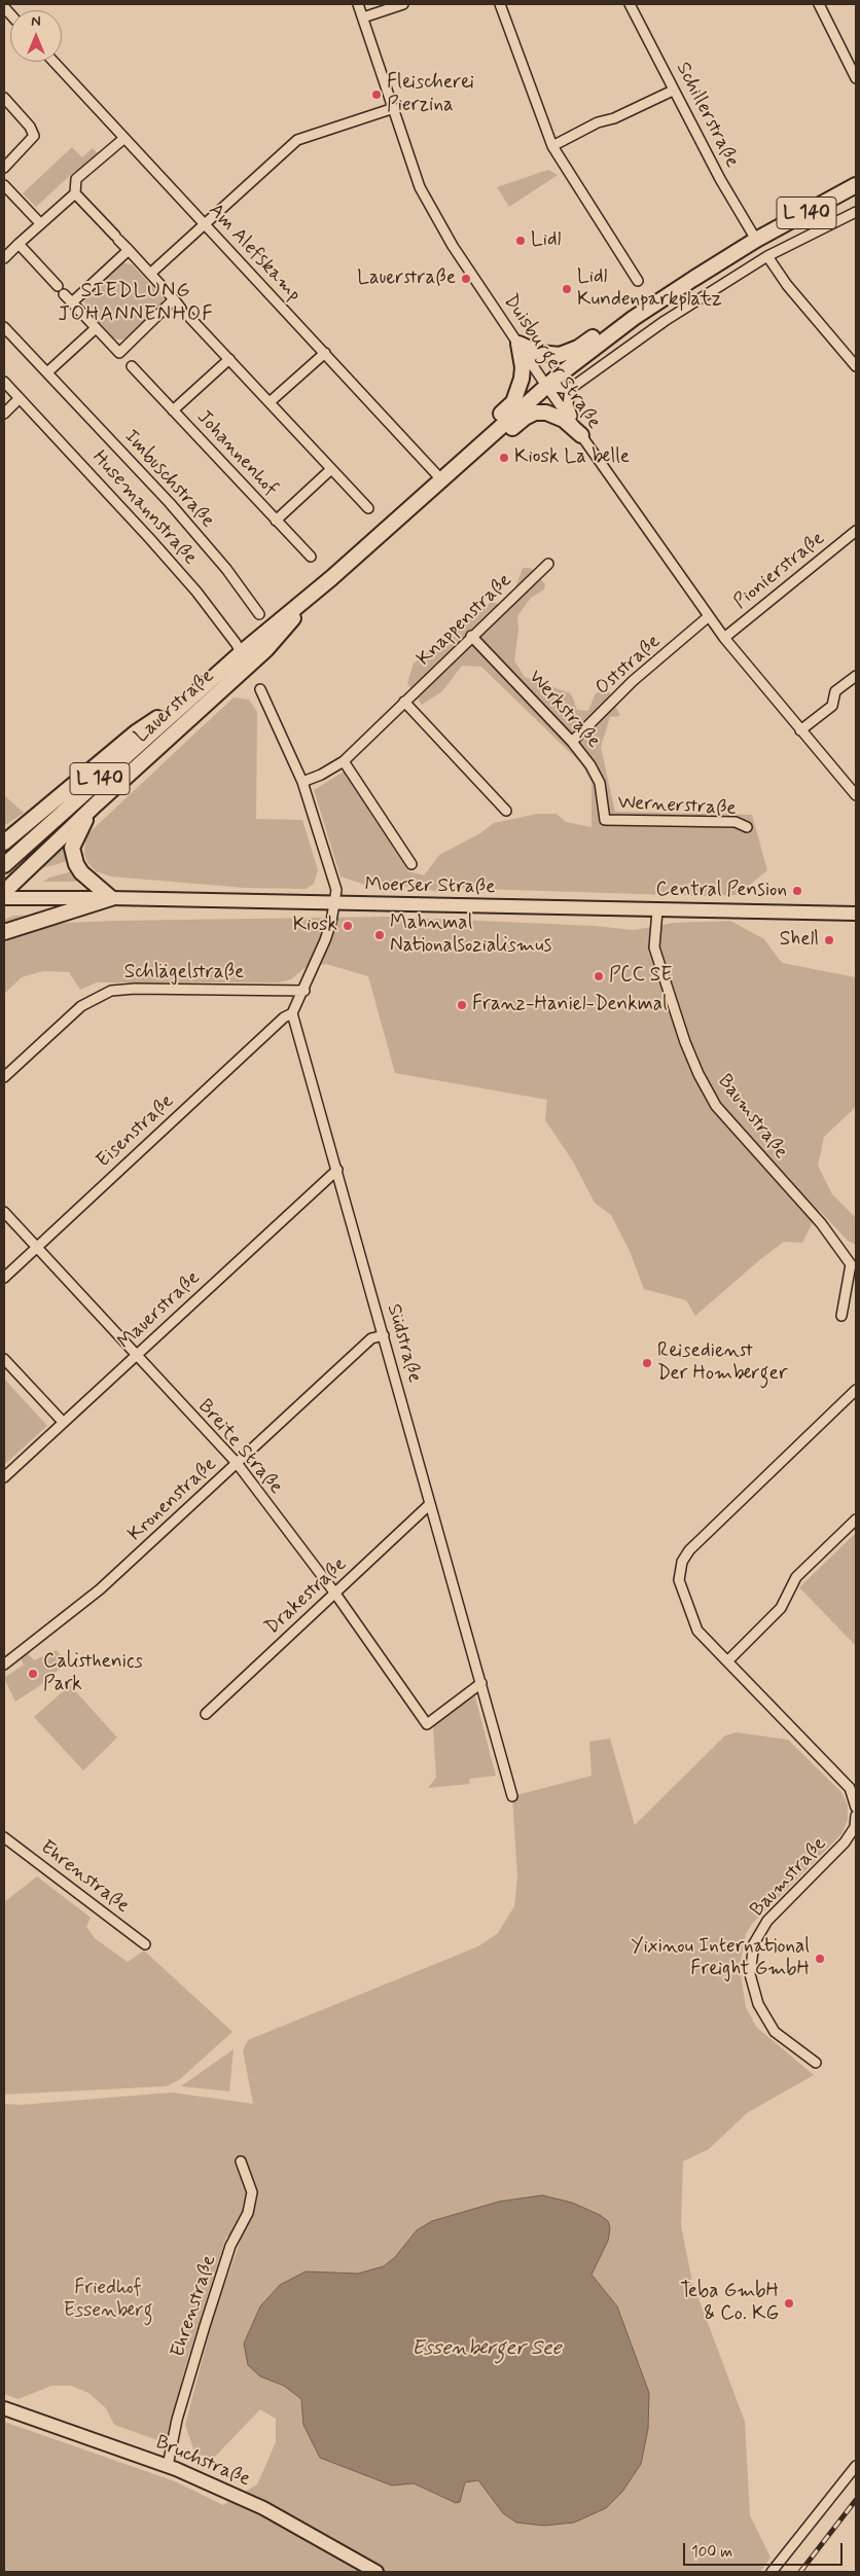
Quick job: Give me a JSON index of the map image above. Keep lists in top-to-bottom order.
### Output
{
  "streets": {
    "main road": [
      "L 140",
      "Lauerstraße",
      "Moerser Straße",
      "Bruchstraße"
    ],
    "street": [
      "Schillerstraße",
      "Am Alefskamp",
      "Duisburger Straße",
      "Johannenhof",
      "Imbuschstraße",
      "Husemannstraße",
      "Pionierstraße",
      "Knappenstraße",
      "Oststraße",
      "Werkstraße",
      "Wernerstraße",
      "Schlägelstraße",
      "Baumstraße",
      "Eisenstraße",
      "Mauerstraße",
      "Südstraße",
      "Breite Straße",
      "Kronenstraße",
      "Drakestraße",
      "Ehrenstraße"
    ]
  },
  "crossings": [
    ["Schillerstraße", "Lauerstraße"],
    ["Am Alefskamp", "Lauerstraße"],
    ["Duisburger Straße", "Pionierstraße"],
    ["Duisburger Straße", "Oststraße"],
    ["Duisburger Straße", "Lauerstraße"],
    ["Husemannstraße", "Lauerstraße"],
    ["Knappenstraße", "Werkstraße"],
    ["Oststraße", "Werkstraße"],
    ["Werkstraße", "Wernerstraße"],
    ["Moerser Straße", "Baumstraße"],
    ["Eisenstraße", "Südstraße"],
    ["Eisenstraße", "Breite Straße"],
    ["Mauerstraße", "Südstraße"],
    ["Mauerstraße", "Breite Straße"],
    ["Südstraße", "Breite Straße"],
    ["Südstraße", "Kronenstraße"],
    ["Südstraße", "Drakestraße"],
    ["Breite Straße", "Kronenstraße"],
    ["Breite Straße", "Drakestraße"],
    ["Ehrenstraße", "Bruchstraße"]
  ],
  "districts": ["SIEDLUNG JOHANNENHOF"],
  "water": ["Essenberger See"],
  "parks": ["Friedhof Essenberg"],
  "places": [
    "Fleischerei Pierzina",
    "Lidl",
    "Lauerstraße",
    "Lidl Kundenparkplatz",
    "Kiosk La belle",
    "Central Pension",
    "Kiosk",
    "Mahnmal Nationalsozialismus",
    "Shell",
    "PCC SE",
    "Franz-Haniel-Denkmal",
    "Reisedienst Der Homberger",
    "Calisthenics Park",
    "Yixinou International Freight GmbH",
    "Teba GmbH & Co. KG"
  ],
  "scale_bar": "100 m",
  "north": "top"
}
